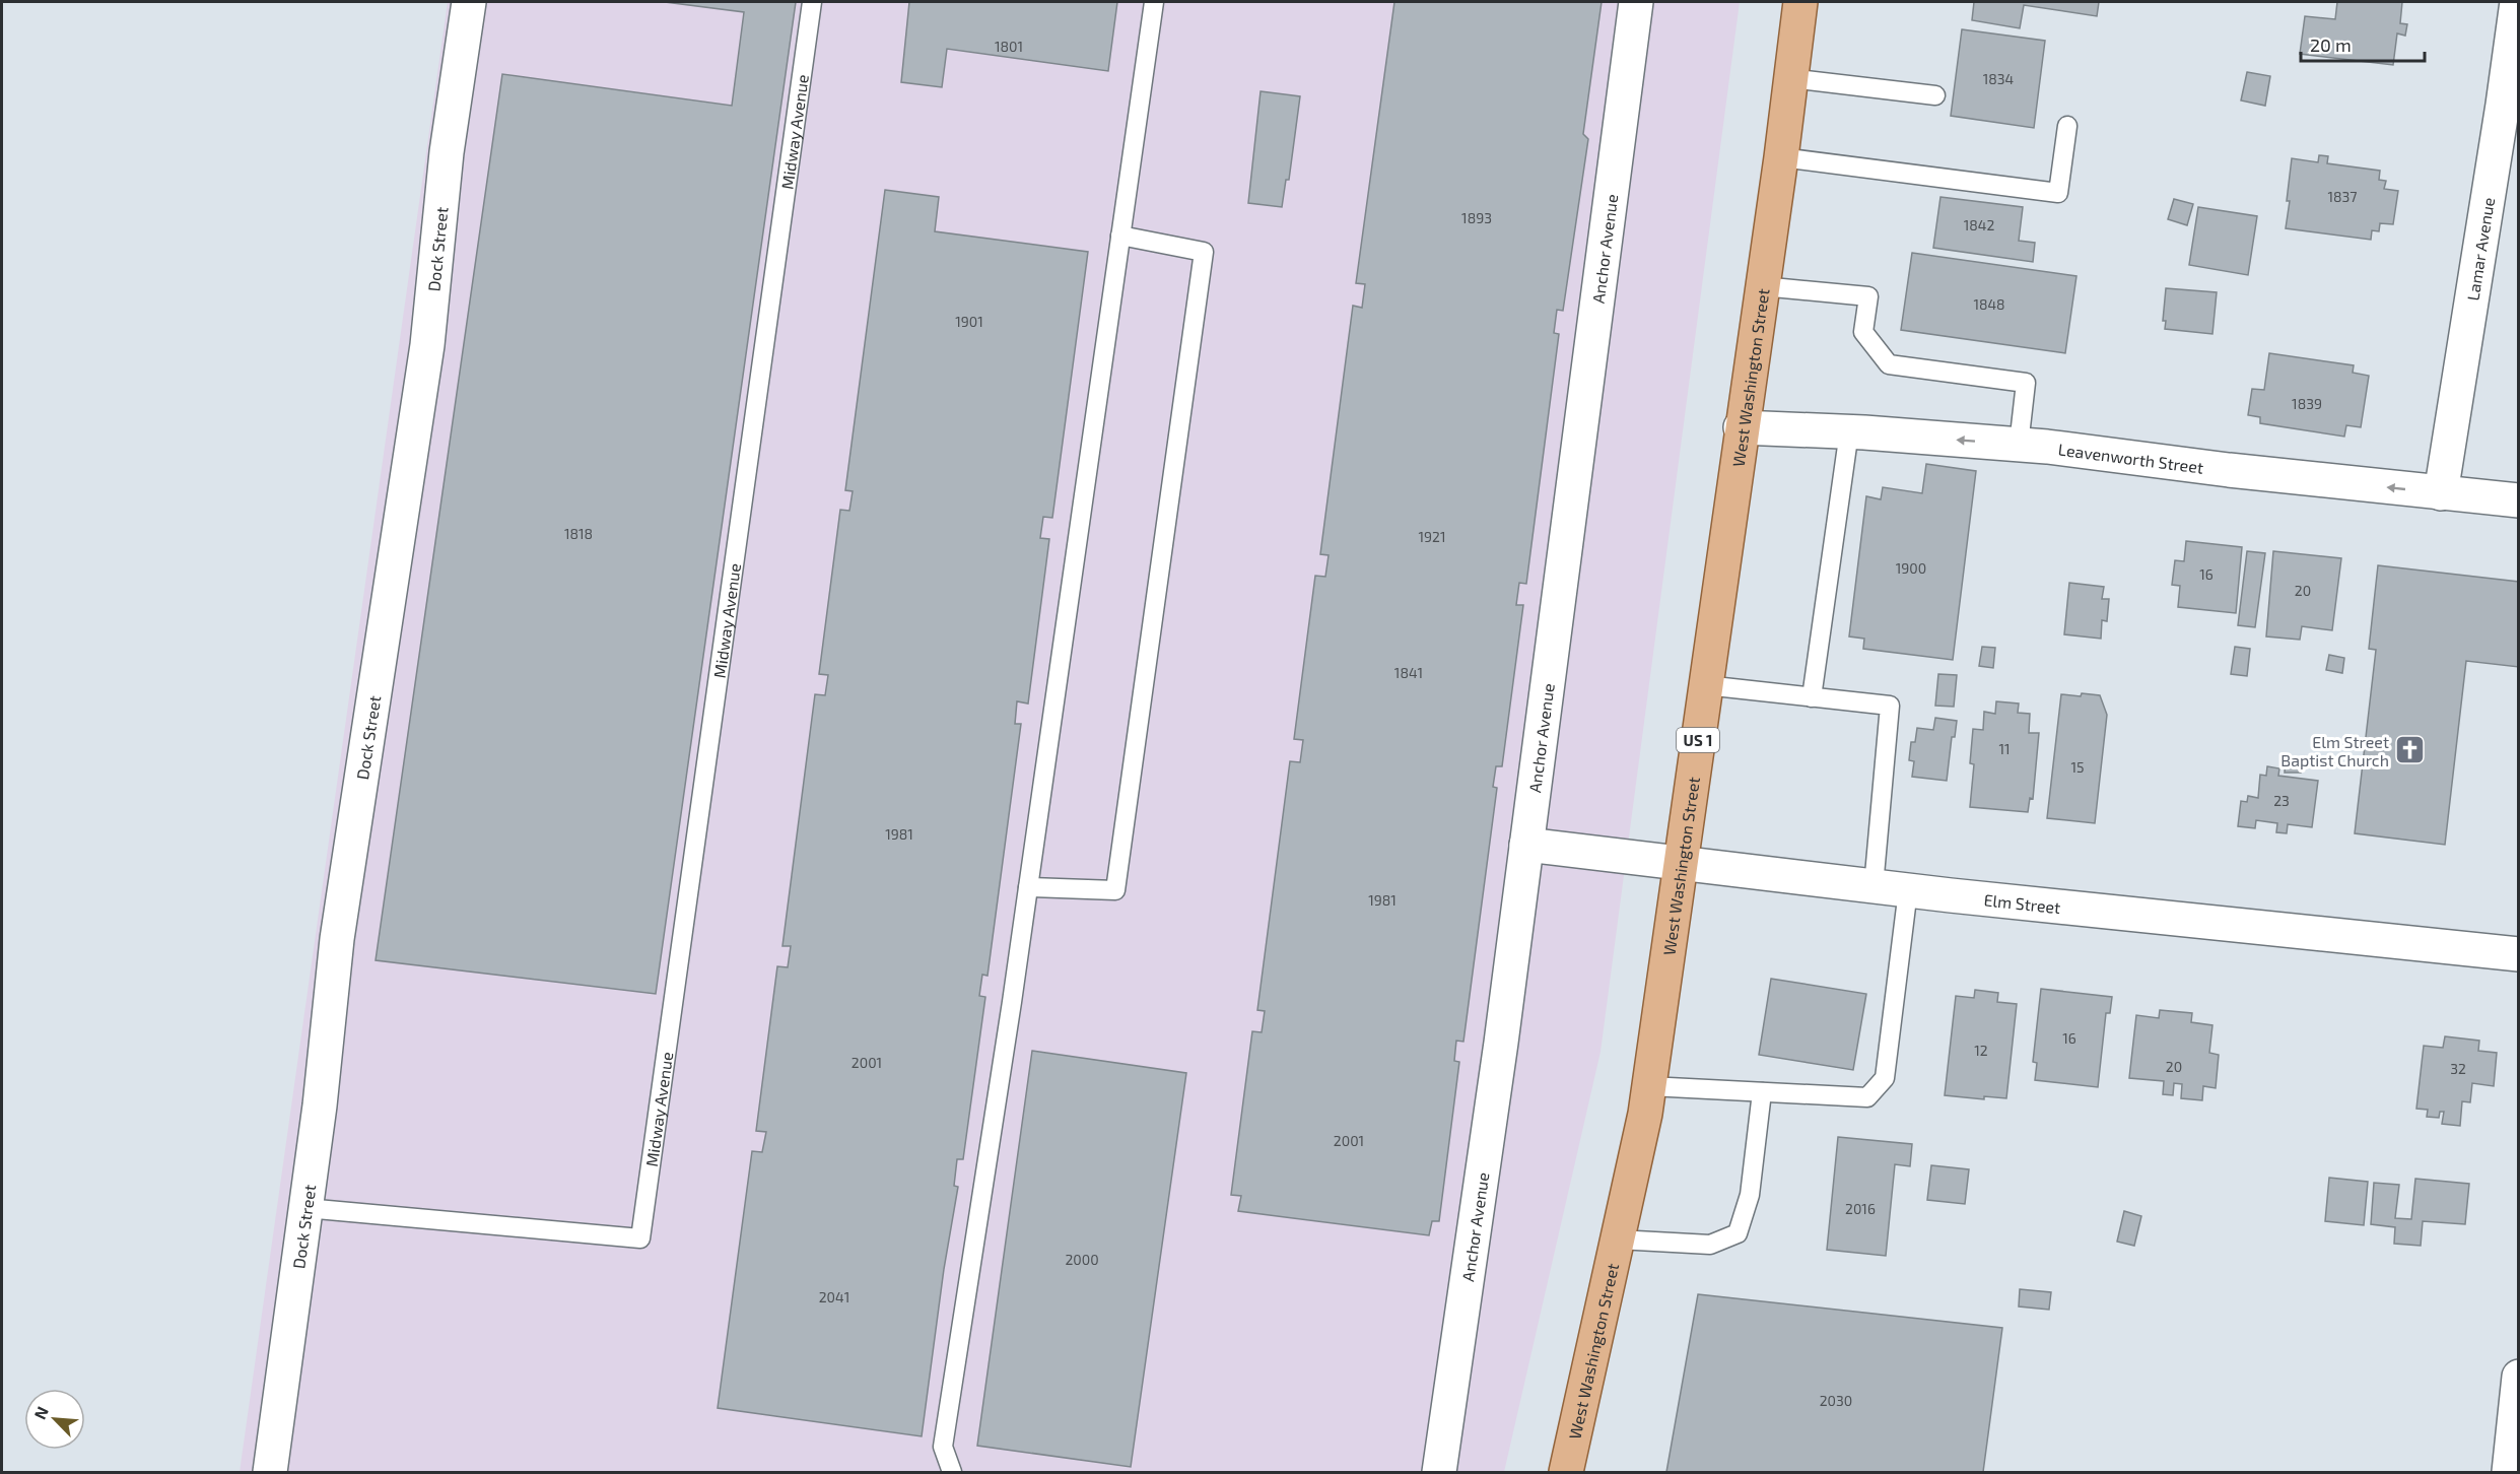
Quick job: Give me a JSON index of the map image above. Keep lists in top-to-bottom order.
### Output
{
  "streets": {
    "main road": ["West Washington Street", "US 1"],
    "street": [
      "Anchor Avenue",
      "Lamar Avenue",
      "Dock Street",
      "Leavenworth Street",
      "Elm Street"
    ],
    "lane": ["Midway Avenue"]
  },
  "crossings": [
    ["Midway Avenue", "Dock Street"],
    ["Anchor Avenue", "Elm Street"],
    ["Lamar Avenue", "Leavenworth Street"],
    ["West Washington Street", "Leavenworth Street"],
    ["West Washington Street", "Elm Street"]
  ],
  "one_way": ["Leavenworth Street"],
  "places": {
    "church": ["Elm Street Baptist Church"]
  },
  "house_numbers": [
    "1801",
    "1834",
    "1837",
    "1893",
    "1842",
    "1848",
    "1901",
    "1839",
    "1818",
    "1921",
    "1900",
    "16",
    "20",
    "1841",
    "11",
    "15",
    "23",
    "1981",
    "1981",
    "16",
    "12",
    "2001",
    "20",
    "32",
    "2001",
    "2016",
    "2000",
    "2041",
    "2030"
  ],
  "scale_bar": "20 m",
  "north": "top left"
}
